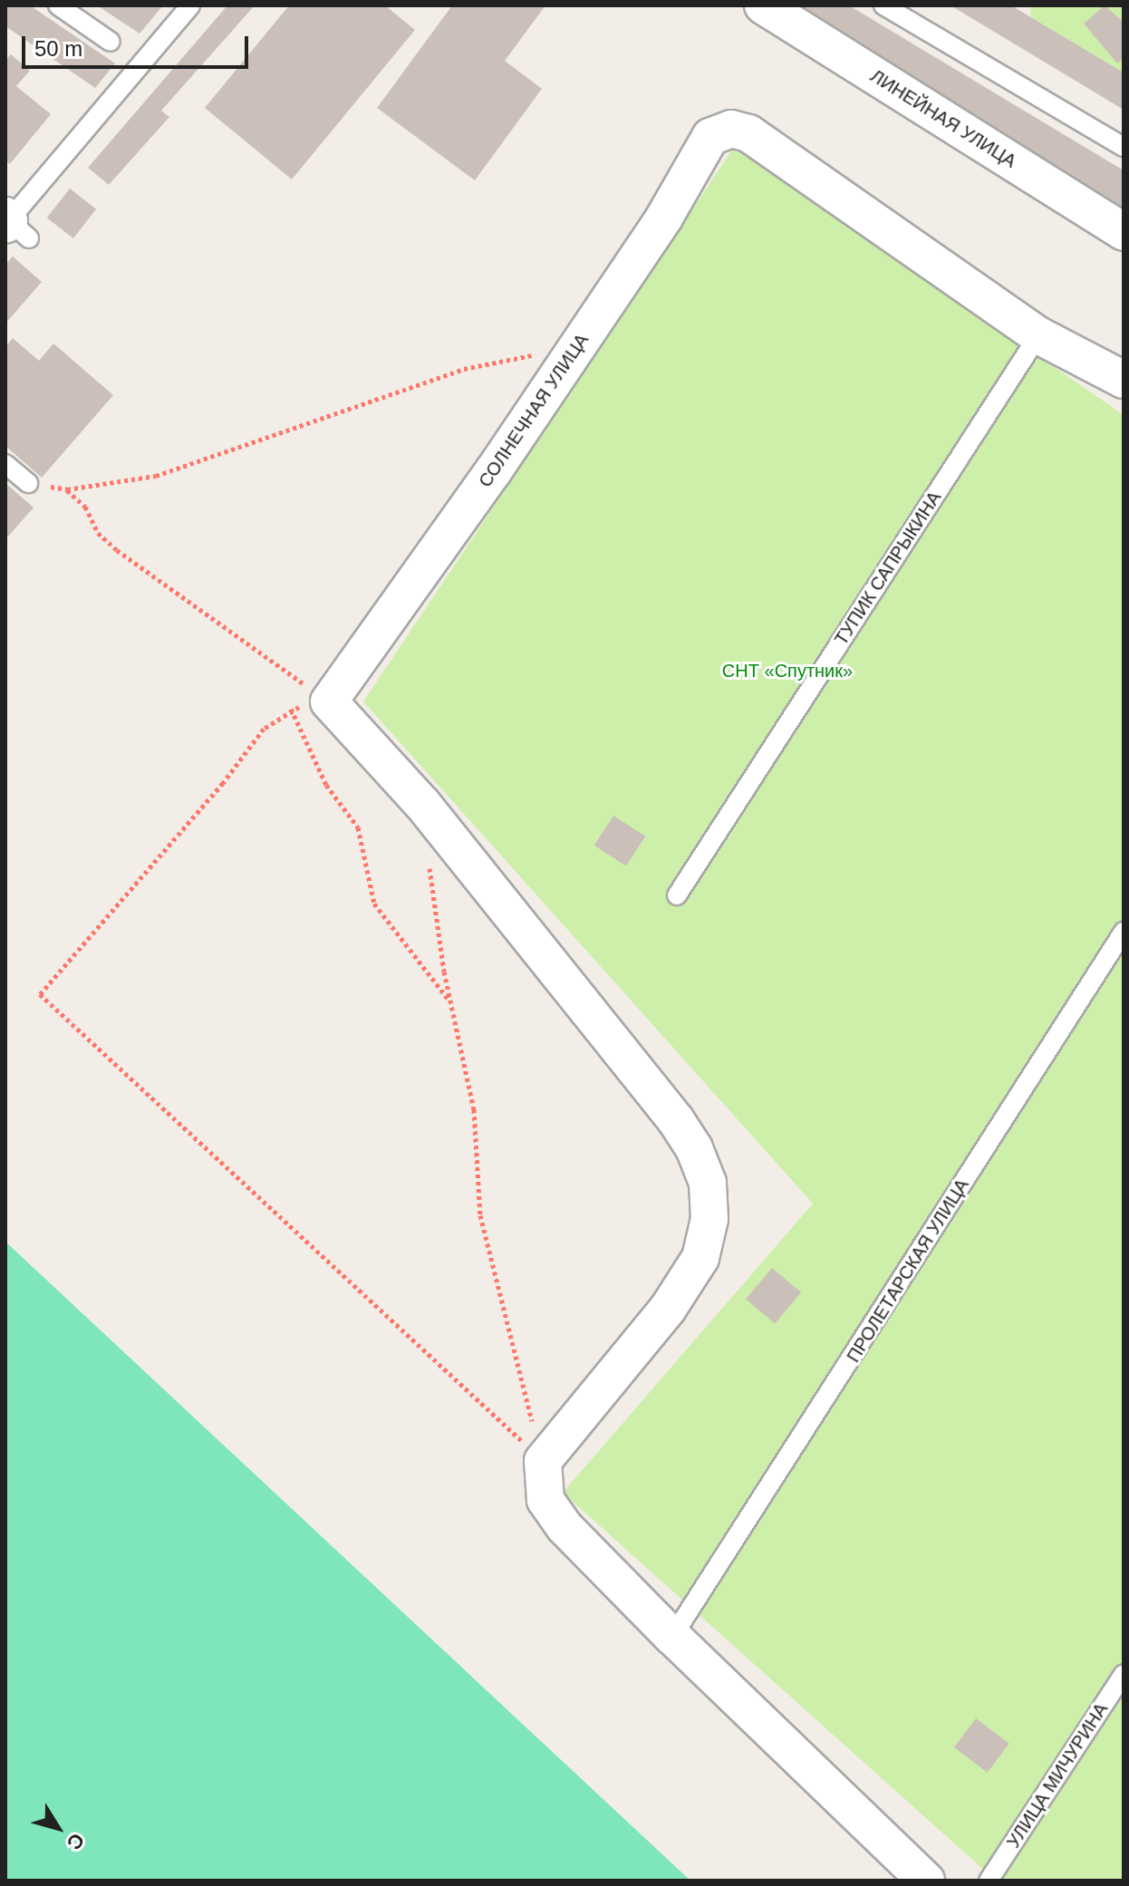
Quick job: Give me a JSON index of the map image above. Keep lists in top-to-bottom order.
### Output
{
  "streets": {
    "street": ["ЛИНЕЙНАЯ УЛИЦА", "СОЛНЕЧНАЯ УЛИЦА"],
    "lane": ["ТУПИК САПРЫКИНА", "ПРОЛЕТАРСКАЯ УЛИЦА", "УЛИЦА МИЧУРИНА"]
  },
  "crossings": [
    ["СОЛНЕЧНАЯ УЛИЦА", "ТУПИК САПРЫКИНА"]
  ],
  "parks": ["СНТ «Спутник»"],
  "scale_bar": "50 m",
  "north": "bottom right"
}
